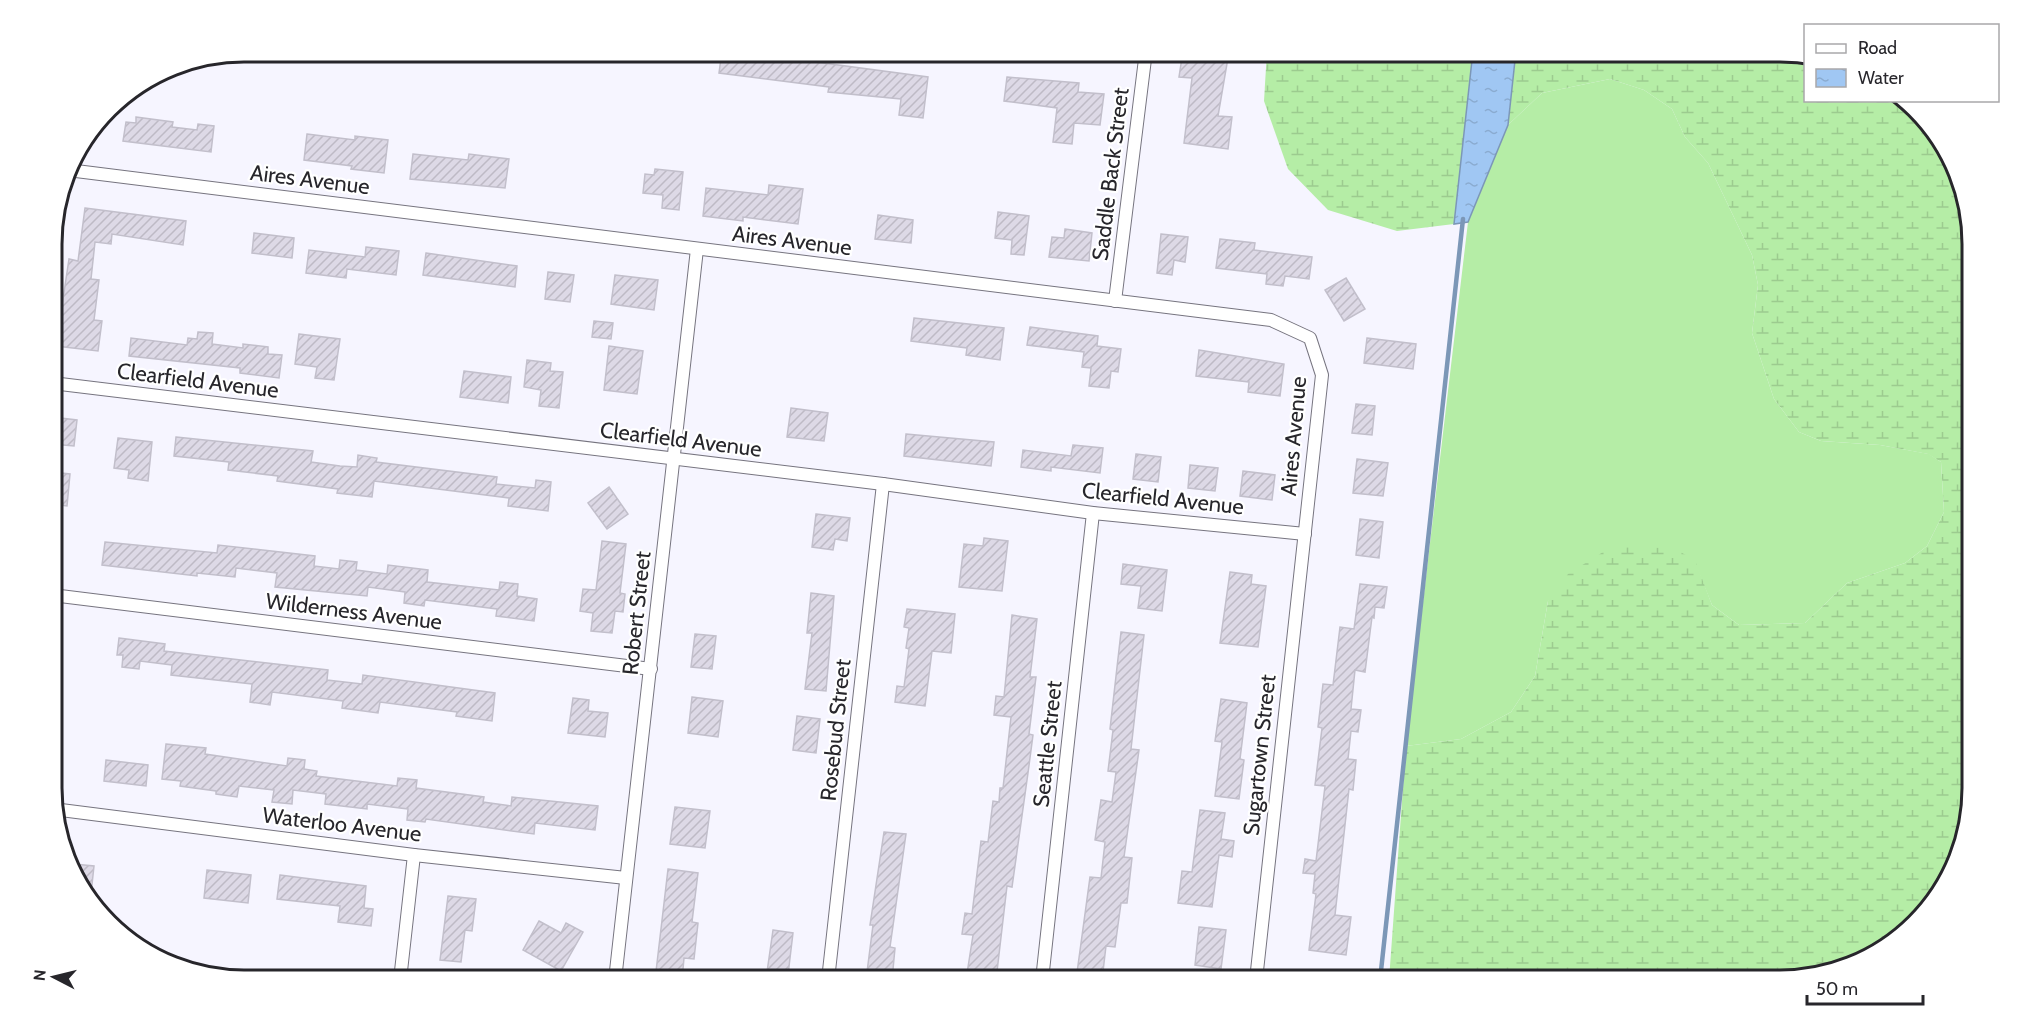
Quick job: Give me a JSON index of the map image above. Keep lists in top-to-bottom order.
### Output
{
  "streets": {
    "street": [
      "Saddle Back Street",
      "Aires Avenue",
      "Clearfield Avenue",
      "Wilderness Avenue",
      "Robert Street",
      "Rosebud Street",
      "Seattle Street",
      "Sugartown Street",
      "Waterloo Avenue"
    ]
  },
  "crossings": [
    ["Saddle Back Street", "Aires Avenue"],
    ["Aires Avenue", "Clearfield Avenue"],
    ["Aires Avenue", "Robert Street"],
    ["Aires Avenue", "Sugartown Street"],
    ["Clearfield Avenue", "Robert Street"],
    ["Clearfield Avenue", "Rosebud Street"],
    ["Clearfield Avenue", "Seattle Street"],
    ["Clearfield Avenue", "Sugartown Street"],
    ["Wilderness Avenue", "Robert Street"],
    ["Robert Street", "Waterloo Avenue"]
  ],
  "legend": ["Road", "Water"],
  "scale_bar": "50 m",
  "north": "left"
}
